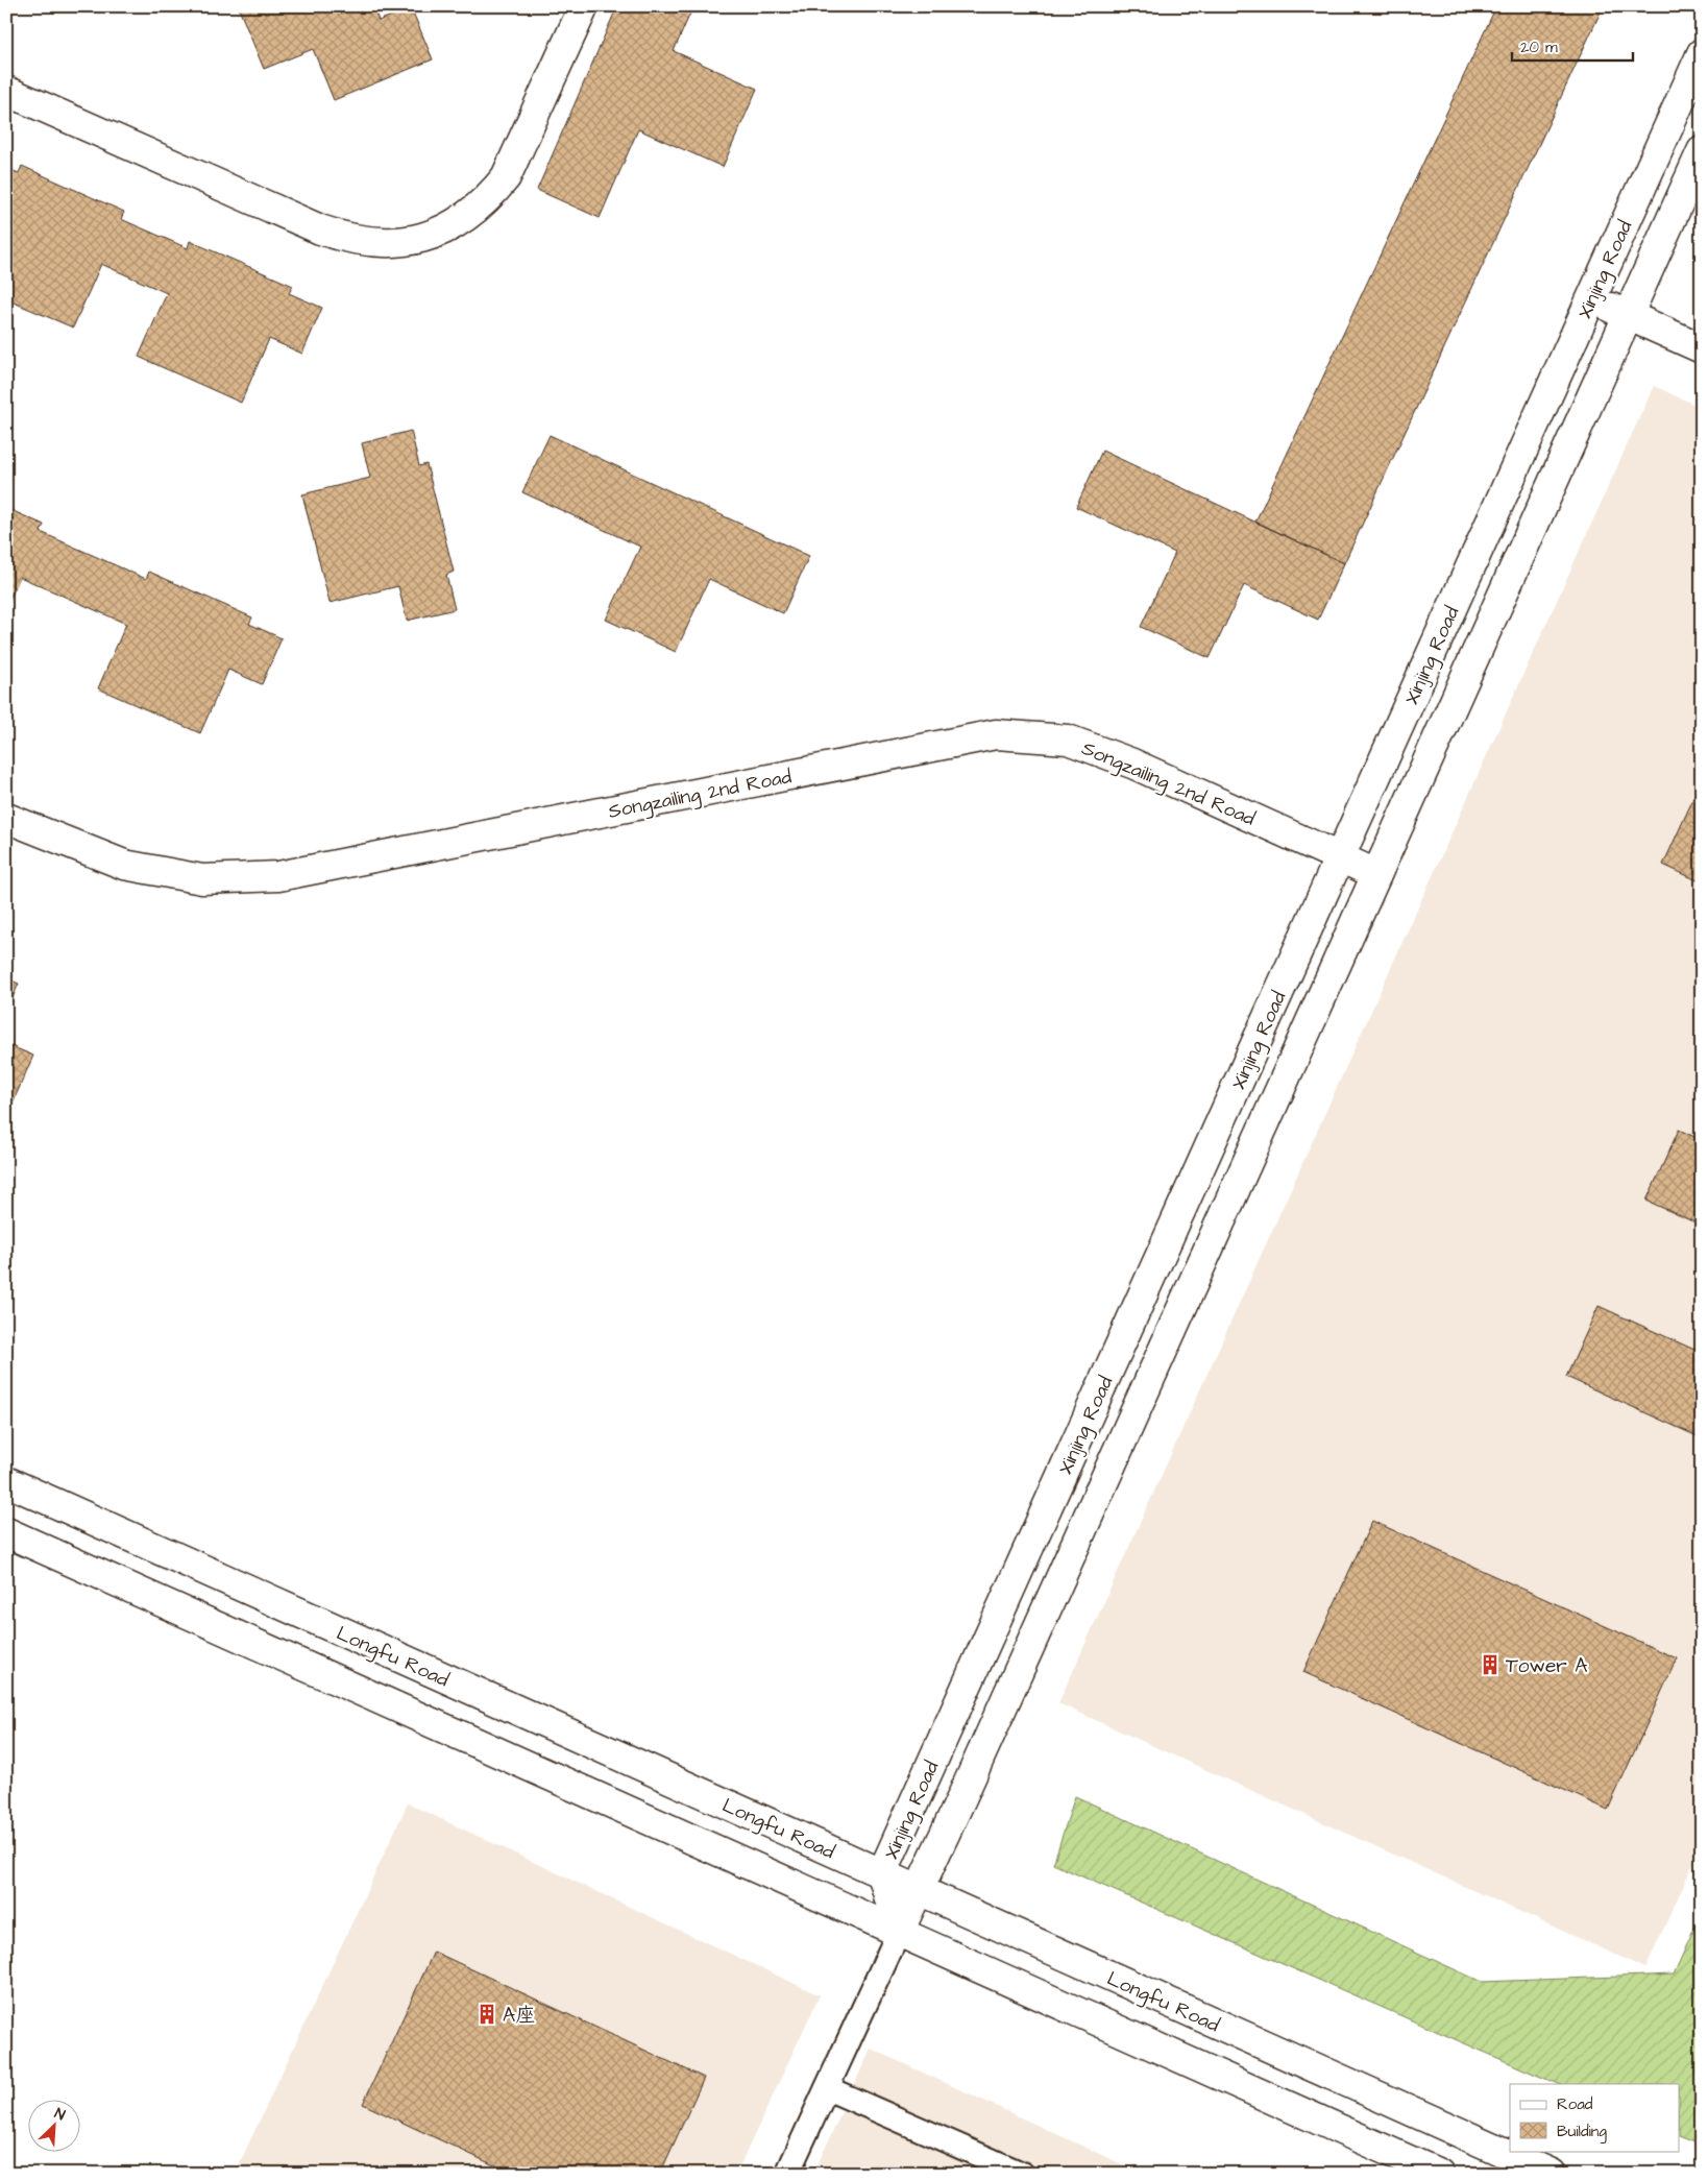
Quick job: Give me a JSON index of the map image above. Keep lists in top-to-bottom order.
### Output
{
  "streets": {
    "street": ["Xinjing Road", "Songzailing 2nd Road", "Longfu Road"]
  },
  "crossings": [
    ["Xinjing Road", "Songzailing 2nd Road"],
    ["Xinjing Road", "Longfu Road"]
  ],
  "places": {
    "building": ["Tower A", "A座"]
  },
  "legend": ["Road", "Building"],
  "scale_bar": "20 m",
  "north": "top right"
}
